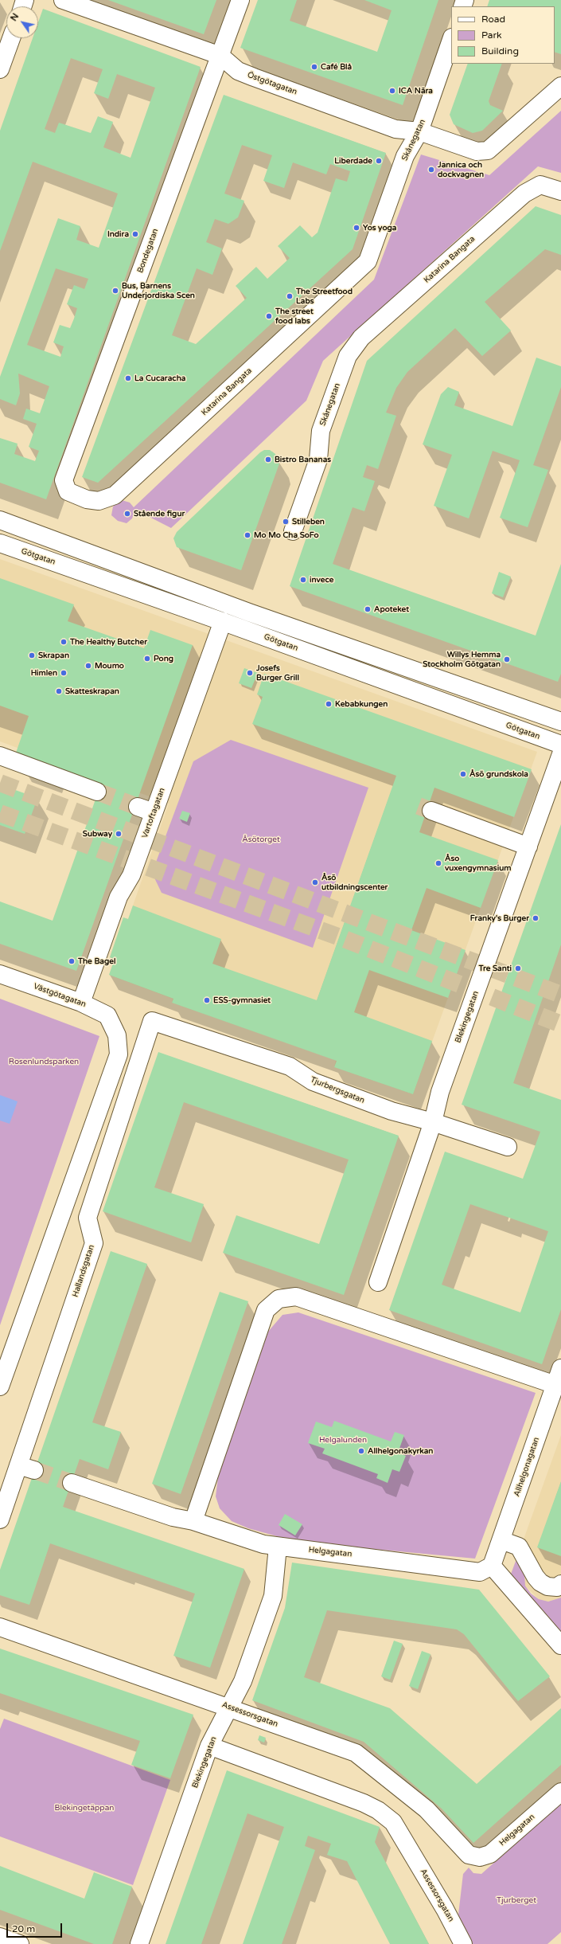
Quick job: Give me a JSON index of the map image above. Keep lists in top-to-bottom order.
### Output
{
  "streets": {
    "street": [
      "Östgötagatan",
      "Skånegatan",
      "Bondegatan",
      "Katarina Bangata",
      "Götgatan",
      "Vartoftagatan",
      "Västgötagatan",
      "Blekingegatan",
      "Tjurbergsgatan",
      "Hallandsgatan",
      "Allhelgonagatan",
      "Helgagatan",
      "Assessorsgatan"
    ]
  },
  "crossings": [
    ["Östgötagatan", "Skånegatan"],
    ["Östgötagatan", "Bondegatan"],
    ["Skånegatan", "Katarina Bangata"],
    ["Bondegatan", "Katarina Bangata"],
    ["Götgatan", "Vartoftagatan"],
    ["Vartoftagatan", "Västgötagatan"],
    ["Blekingegatan", "Tjurbergsgatan"],
    ["Blekingegatan", "Helgagatan"],
    ["Blekingegatan", "Assessorsgatan"],
    ["Tjurbergsgatan", "Hallandsgatan"],
    ["Allhelgonagatan", "Helgagatan"],
    ["Helgagatan", "Assessorsgatan"]
  ],
  "parks": [
    "Åsötorget",
    "Rosenlundsparken",
    "Helgalunden",
    "Blekingetäppan",
    "Tjurberget"
  ],
  "places": [
    "Café Blå",
    "ICA Nära",
    "Liberdade",
    "Jannica och dockvagnen",
    "Yos yoga",
    "Indira",
    "Bus, Barnens Underjordiska Scen",
    "The Streetfood Labs",
    "The street food labs",
    "La Cucaracha",
    "Bistro Bananas",
    "Stående figur",
    "Stilleben",
    "Mo Mo Cha SoFo",
    "invece",
    "Apoteket",
    "The Healthy Butcher",
    "Skrapan",
    "Pong",
    "Willys Hemma Stockholm Götgatan",
    "Moumo",
    "Himlen",
    "Josefs Burger Grill",
    "Skatteskrapan",
    "Kebabkungen",
    "Åsö grundskola",
    "Subway",
    "Åso vuxengymnasium",
    "Åsö utbildningscenter",
    "Franky's Burger",
    "The Bagel",
    "Tre Santi",
    "ESS-gymnasiet",
    "Allhelgonakyrkan"
  ],
  "legend": ["Road", "Park", "Building"],
  "scale_bar": "20 m",
  "north": "top left"
}
